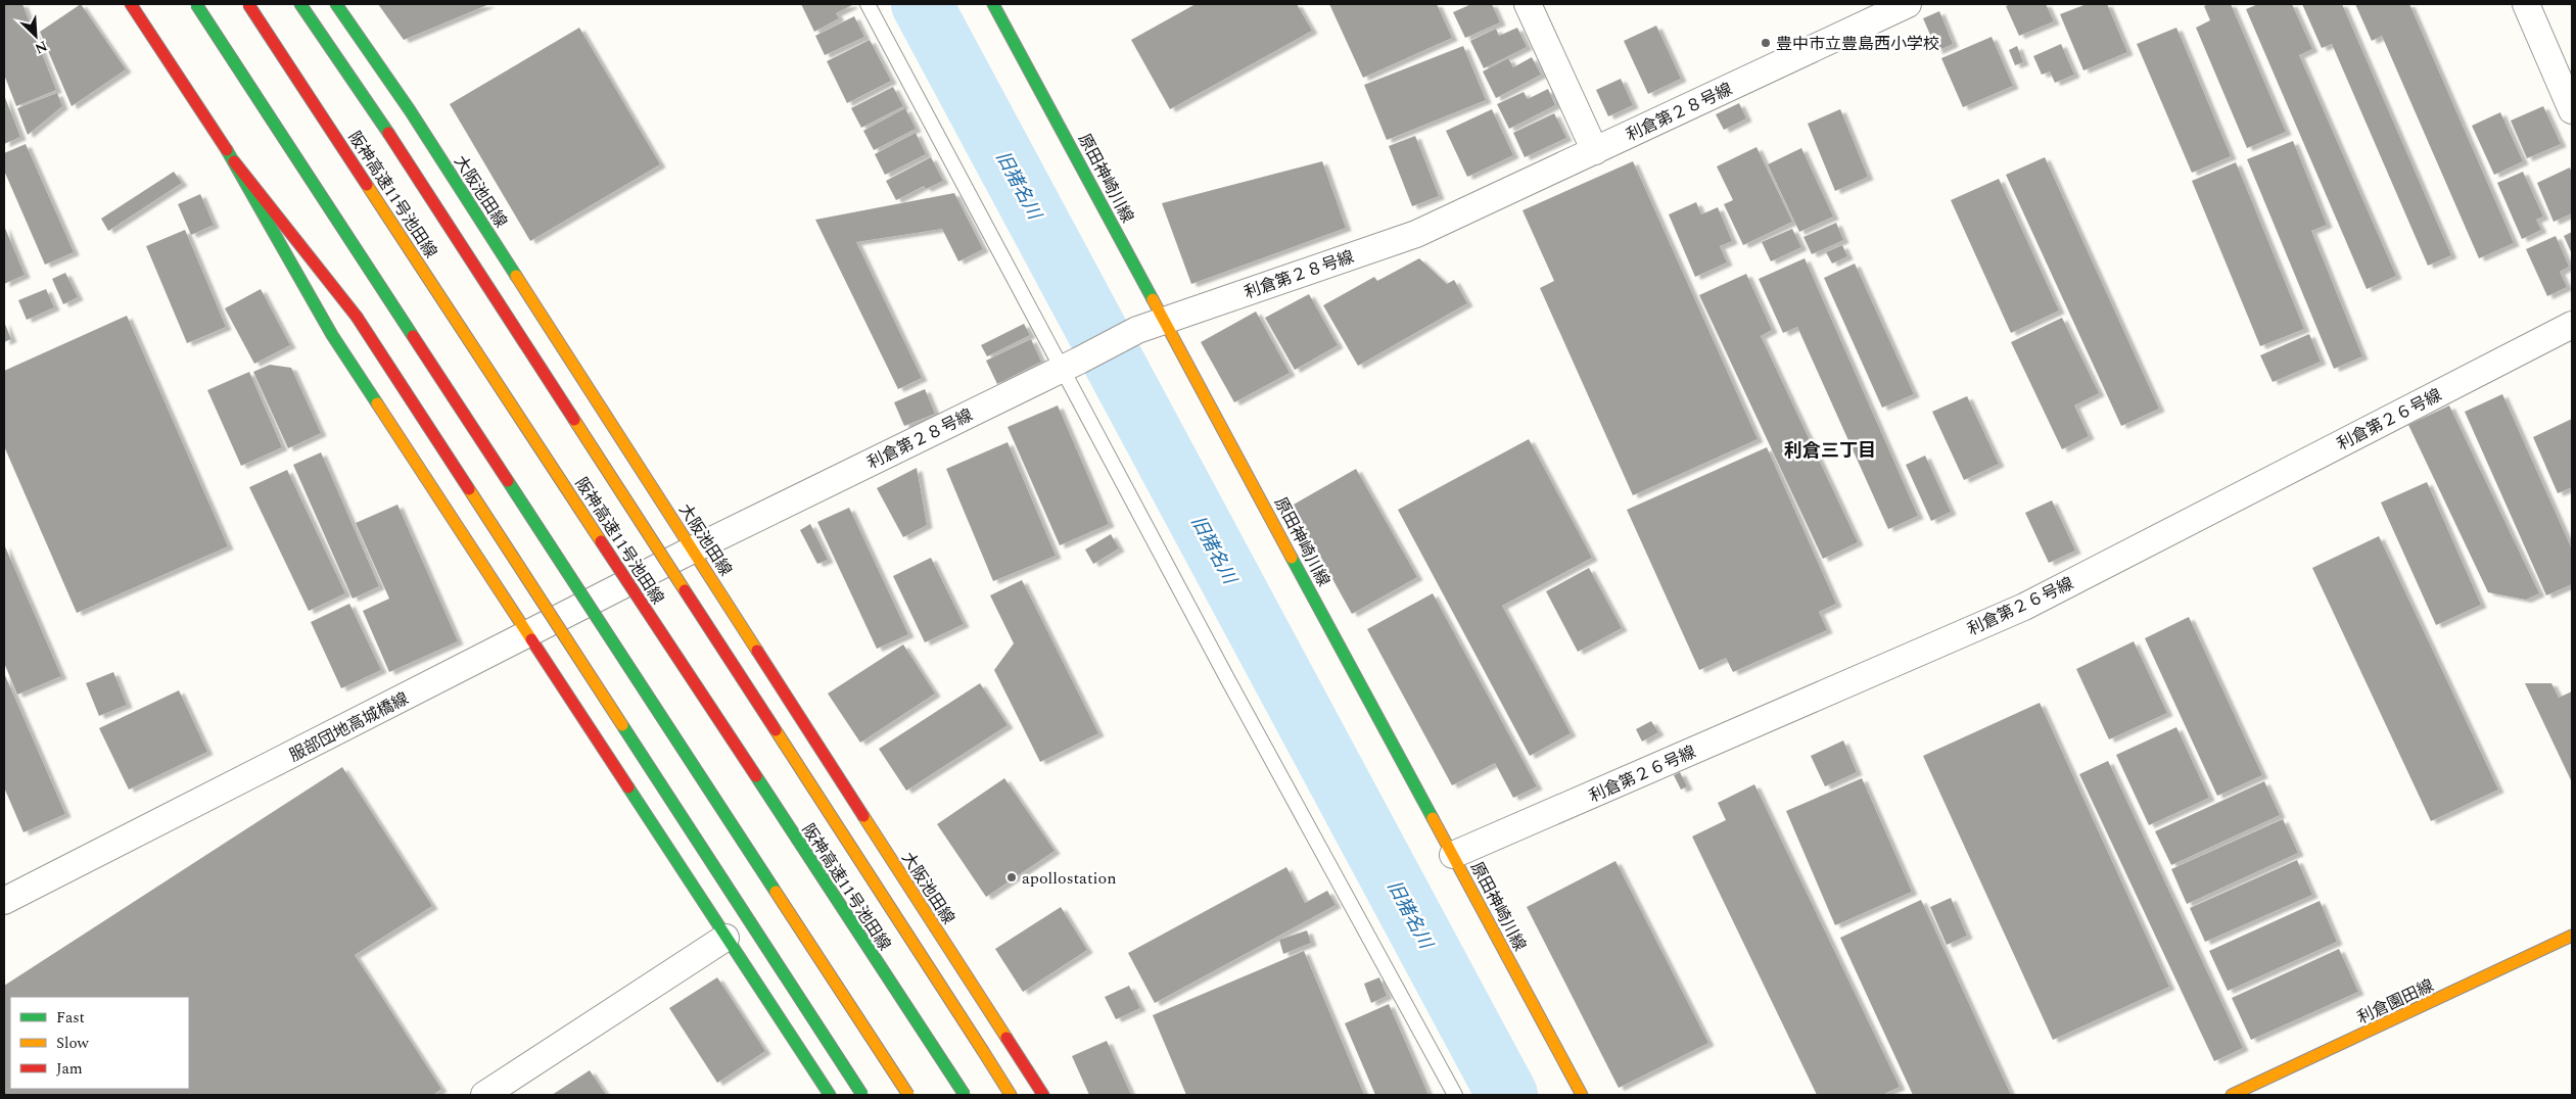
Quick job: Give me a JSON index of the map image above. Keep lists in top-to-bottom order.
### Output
{
  "streets": {
    "main road": [
      "原田神崎川線",
      "大阪池田線",
      "阪神高速11号池田線",
      "利倉園田線"
    ],
    "street": ["利倉第２８号線", "利倉第２６号線", "服部団地高城橋線"]
  },
  "crossings": [
    ["利倉第２８号線", "原田神崎川線"],
    ["利倉第２８号線", "大阪池田線"],
    ["利倉第２８号線", "服部団地高城橋線"],
    ["原田神崎川線", "利倉第２６号線"],
    ["大阪池田線", "服部団地高城橋線"]
  ],
  "districts": ["利倉三丁目"],
  "water": ["旧猪名川"],
  "places": ["豊中市立豊島西小学校", "apollostation"],
  "legend": ["Fast", "Slow", "Jam"],
  "north": "bottom right"
}
